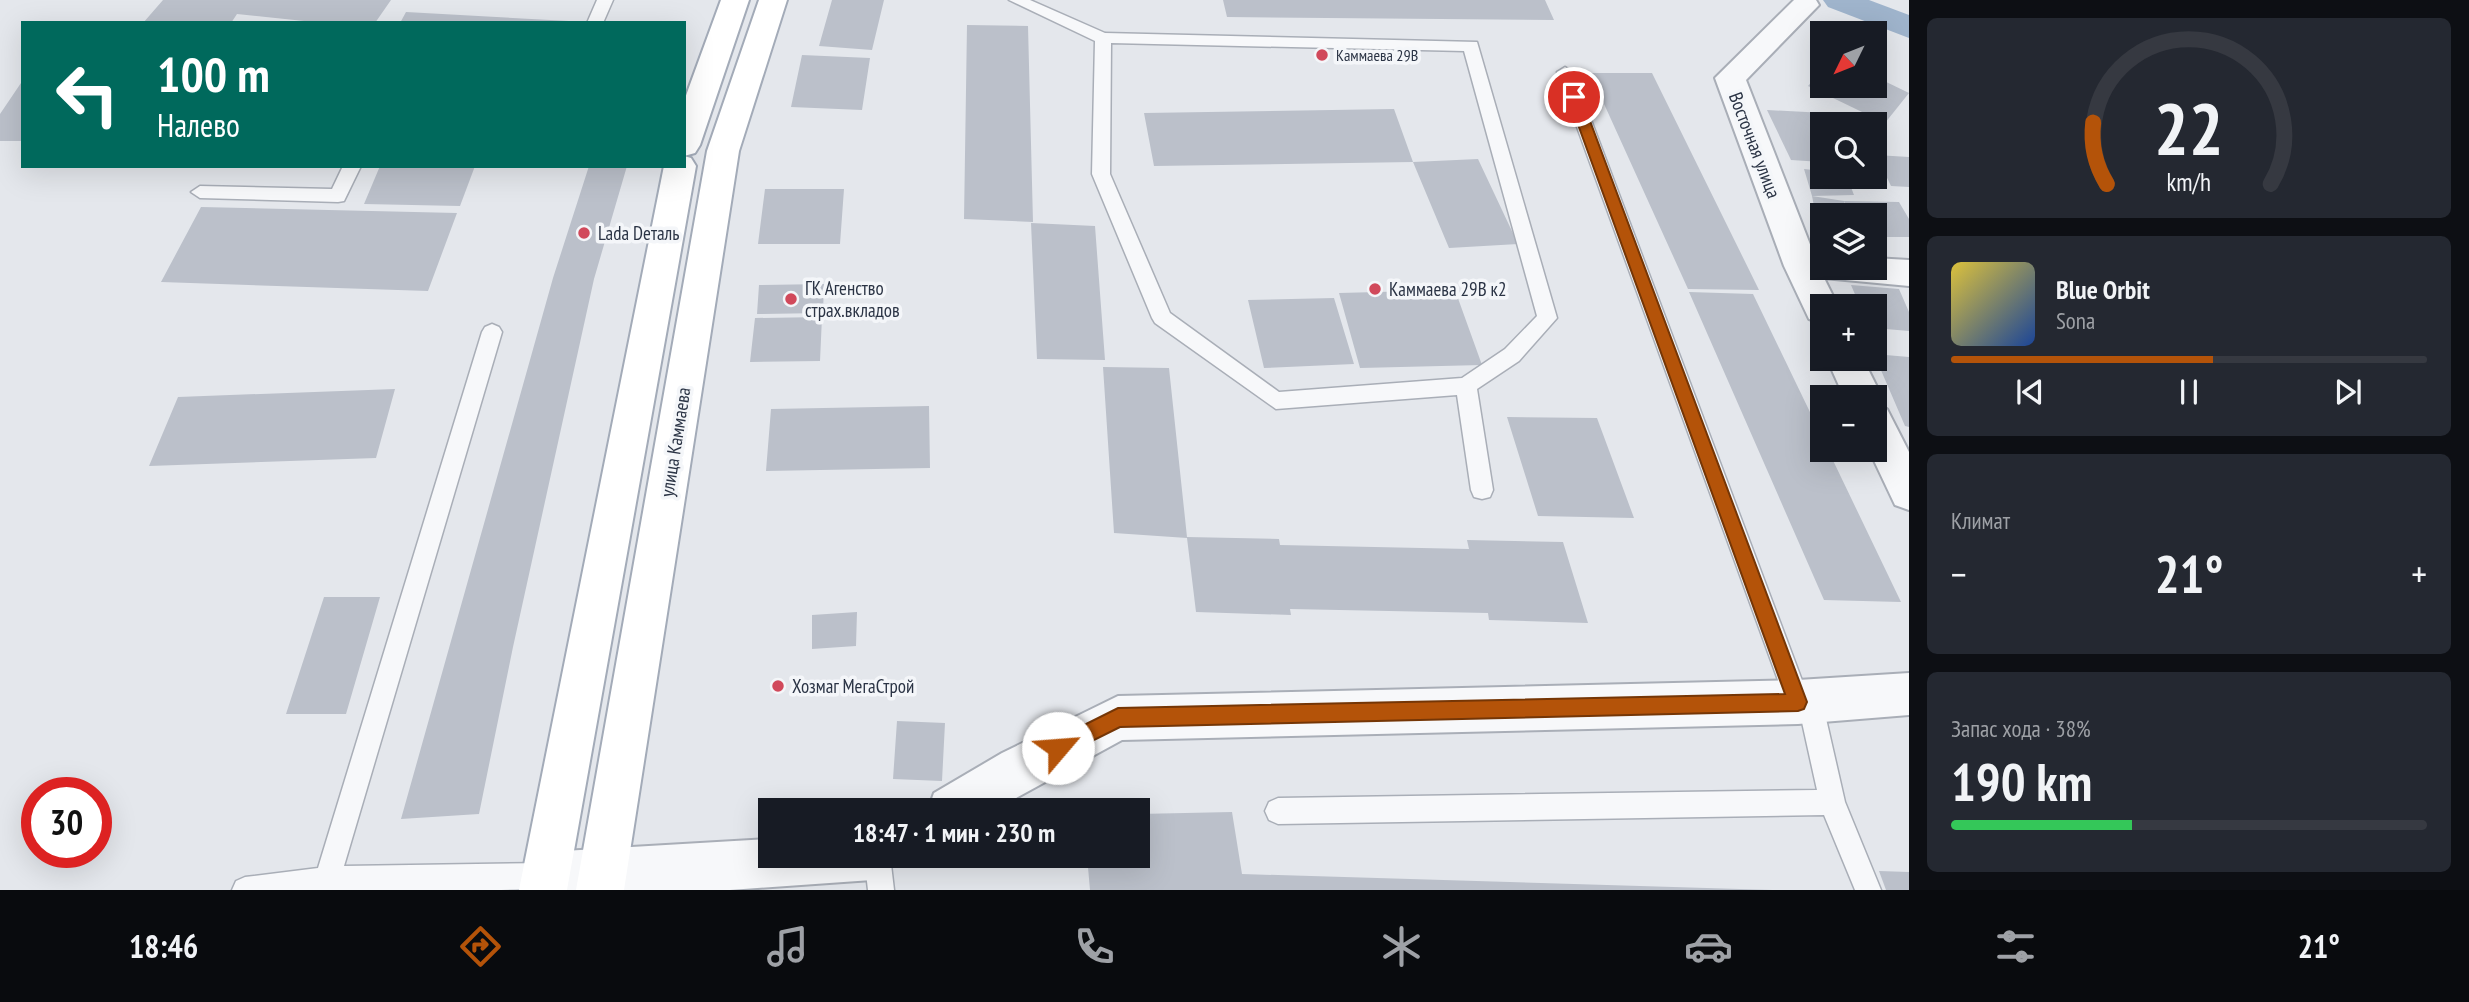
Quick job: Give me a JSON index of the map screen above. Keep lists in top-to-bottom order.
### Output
{
  "streets": {
    "main road": ["улица Каммаева"],
    "street": ["Восточная улица"]
  },
  "places": [
    "Каммаева 29В",
    "Lada Dеталь",
    "Каммаева 29В к2",
    "ГК Агенство страх.вкладов",
    "Хозмаг МегаСтрой"
  ],
  "north": "bottom left",
  "page": {
    "map_buttons": ["+", "−"],
    "turn": ["100 m", "Налево"],
    "song": ["Blue Orbit", "Sona"],
    "tile": [
      "Климат",
      ["Запас хода · 38%", "190 km"]
    ],
    "heat": ["−", "21°", "+"],
    "limit": "30",
    "trip": "18:47 · 1 мин · 230 m",
    "tabs": ["18:46", "21°"],
    "gauge": ["22", "km/h"]
  }
}
